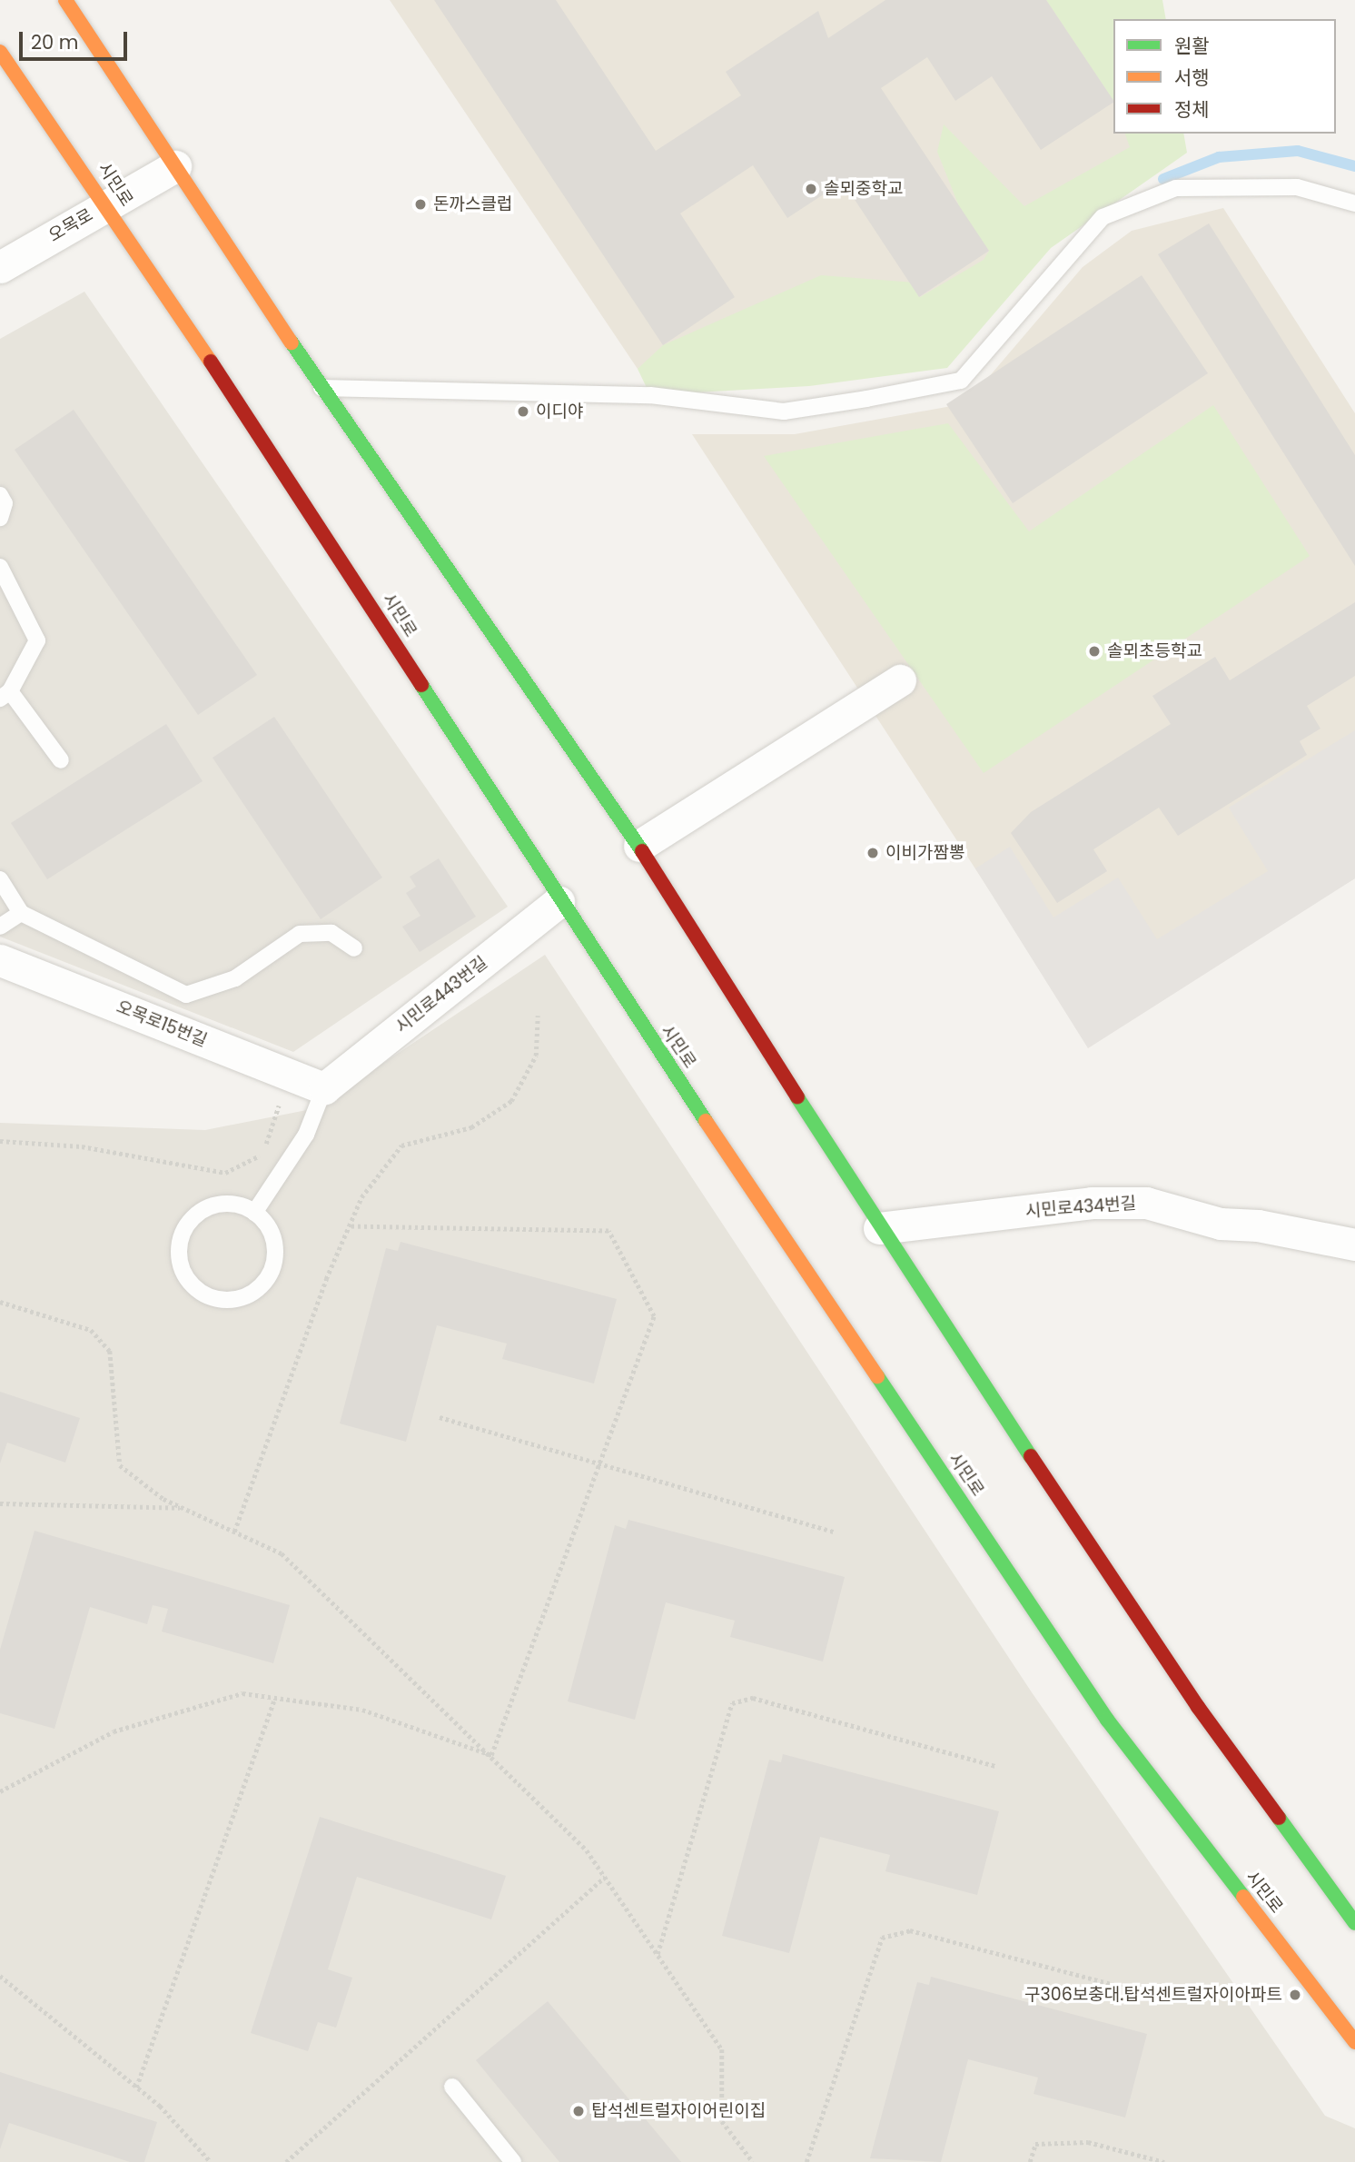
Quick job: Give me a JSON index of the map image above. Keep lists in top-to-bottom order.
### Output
{
  "streets": {
    "main road": ["시민로"],
    "street": [
      "오목로",
      "시민로443번길",
      "오목로15번길",
      "시민로434번길"
    ]
  },
  "crossings": [
    ["시민로", "오목로"],
    ["시민로", "시민로443번길"],
    ["시민로443번길", "오목로15번길"]
  ],
  "places": [
    "솔뫼중학교",
    "돈까스클럽",
    "이디야",
    "솔뫼초등학교",
    "이비가짬뽕",
    "구306보충대.탑석센트럴자이아파트",
    "탑석센트럴자이어린이집"
  ],
  "legend": ["원활", "서행", "정체"],
  "scale_bar": "20 m"
}
